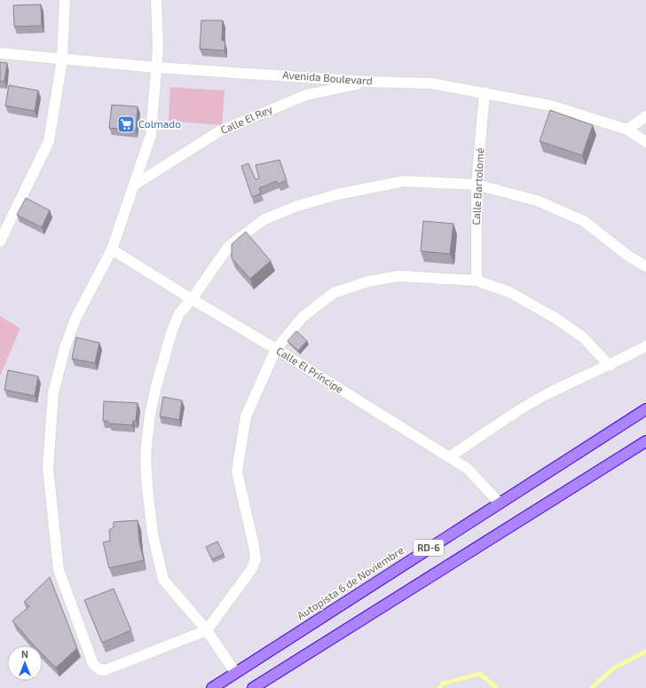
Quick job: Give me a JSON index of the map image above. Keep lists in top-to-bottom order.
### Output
{
  "streets": {
    "highway": ["RD-6", "Autopista 6 de Noviembre"],
    "street": [
      "Avenida Boulevard",
      "Calle El Rey",
      "Calle Bartolomé",
      "Calle El Príncipe"
    ]
  },
  "crossings": [
    ["Avenida Boulevard", "Calle El Rey"],
    ["Avenida Boulevard", "Calle Bartolomé"],
    ["Calle El Príncipe", "Autopista 6 de Noviembre"]
  ],
  "places": {
    "supermarket": ["Colmado"]
  },
  "north": "top"
}
